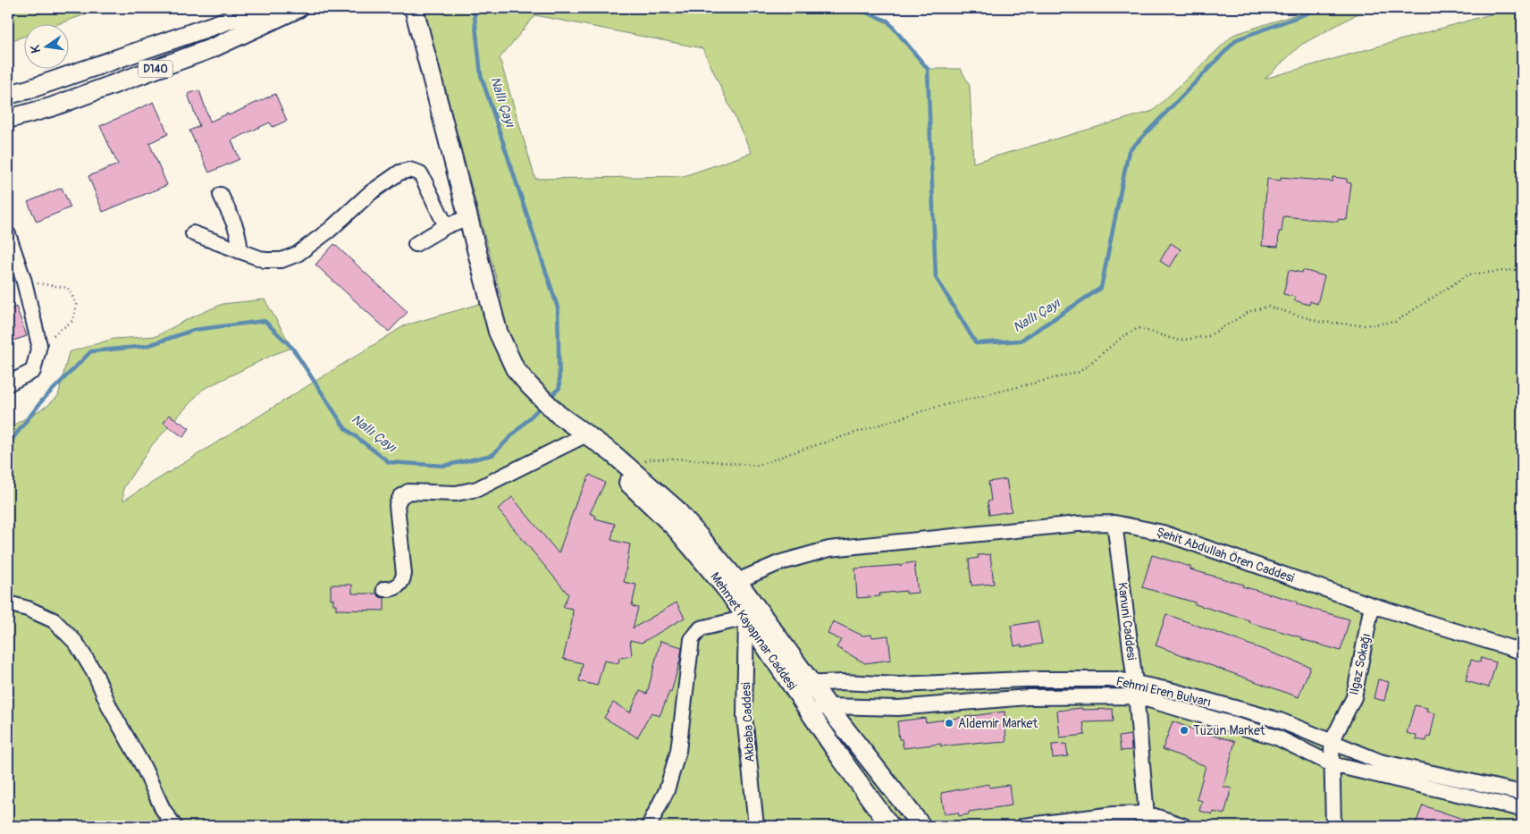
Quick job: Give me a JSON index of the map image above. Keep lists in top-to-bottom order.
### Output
{
  "streets": {
    "main road": ["D140", "Mehmet Kayapınar Caddesi"],
    "street": [
      "Şehit Abdullah Ören Caddesi",
      "Kanuni Caddesi",
      "Ilgaz Sokağı",
      "Fehmi Eren Bulvarı",
      "Akbaba Caddesi"
    ]
  },
  "crossings": [
    ["Şehit Abdullah Ören Caddesi", "Kanuni Caddesi"],
    ["Şehit Abdullah Ören Caddesi", "Mehmet Kayapınar Caddesi"],
    ["Şehit Abdullah Ören Caddesi", "Ilgaz Sokağı"],
    ["Kanuni Caddesi", "Fehmi Eren Bulvarı"],
    ["Mehmet Kayapınar Caddesi", "Fehmi Eren Bulvarı"],
    ["Mehmet Kayapınar Caddesi", "Akbaba Caddesi"],
    ["Ilgaz Sokağı", "Fehmi Eren Bulvarı"]
  ],
  "water": ["Nallı Çayı"],
  "places": ["Aldemir Market", "Tüzün Market"],
  "north": "left"
}
